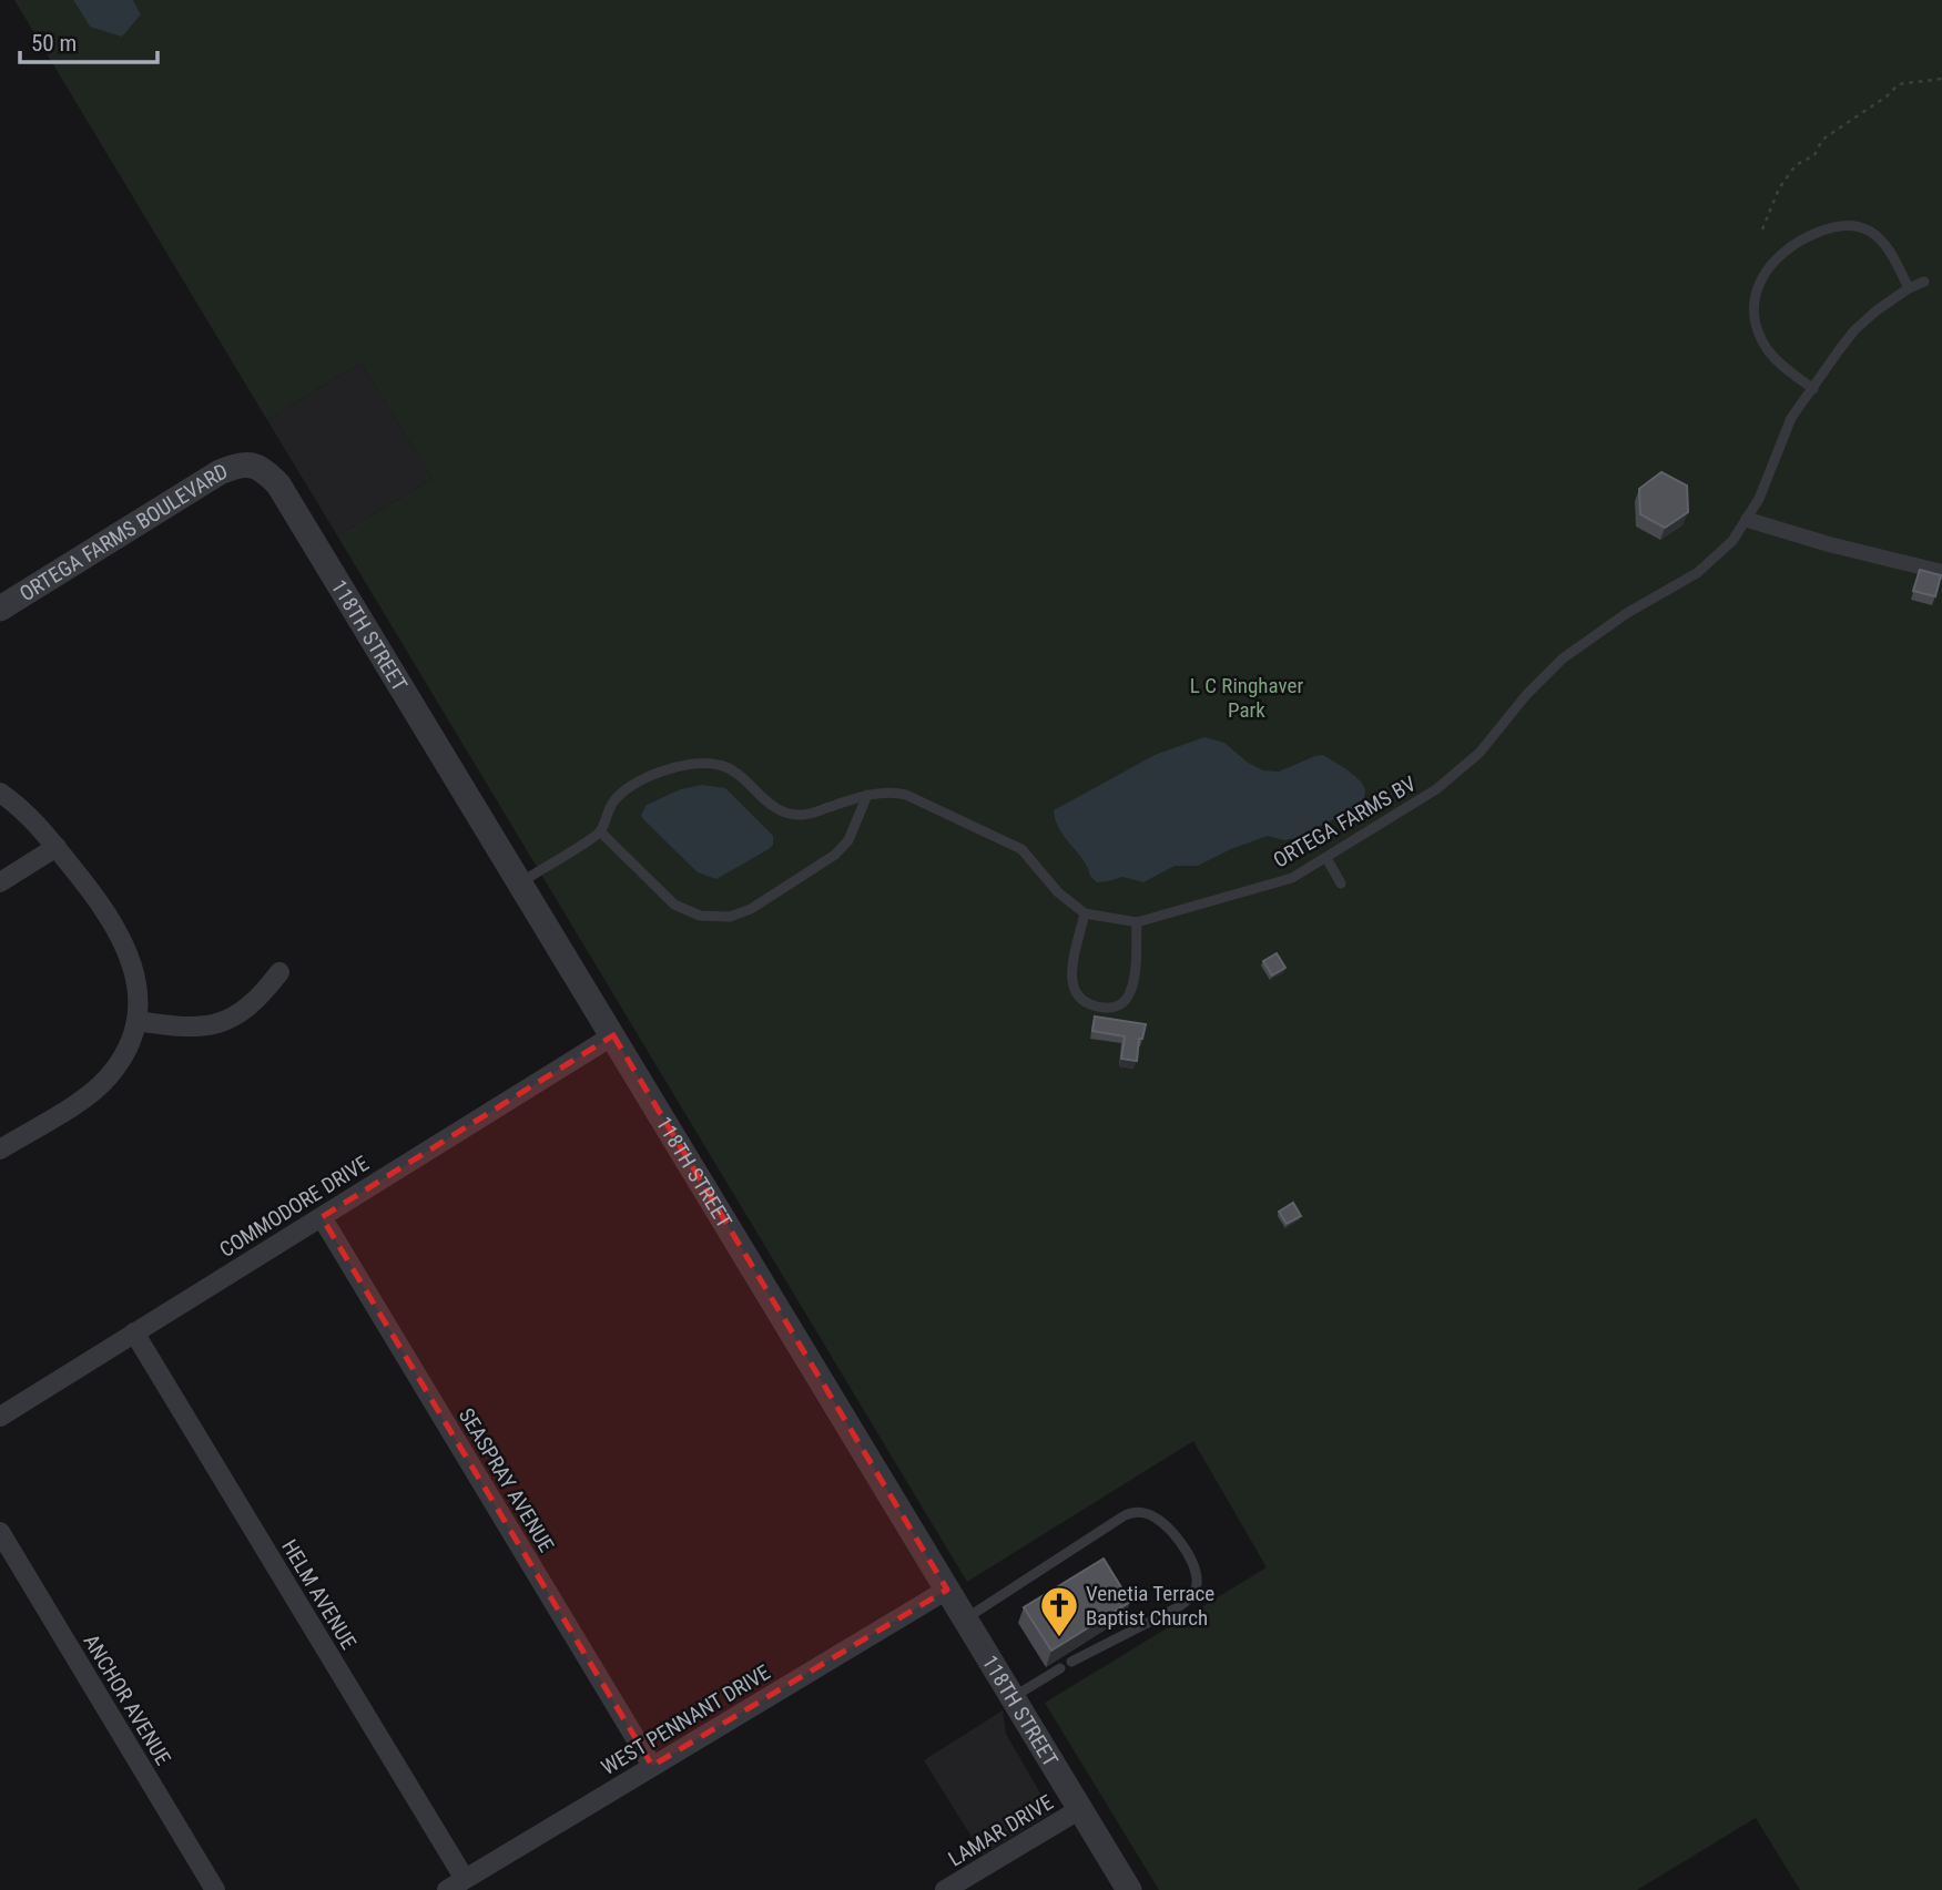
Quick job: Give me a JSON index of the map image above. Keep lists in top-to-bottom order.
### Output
{
  "streets": {
    "street": [
      "ORTEGA FARMS BOULEVARD",
      "118TH STREET",
      "COMMODORE DRIVE",
      "SEASPRAY AVENUE",
      "HELM AVENUE",
      "ANCHOR AVENUE",
      "WEST PENNANT DRIVE",
      "LAMAR DRIVE"
    ],
    "lane": ["ORTEGA FARMS BV"]
  },
  "crossings": [
    ["ORTEGA FARMS BOULEVARD", "118TH STREET"],
    ["118TH STREET", "COMMODORE DRIVE"],
    ["118TH STREET", "WEST PENNANT DRIVE"],
    ["118TH STREET", "LAMAR DRIVE"],
    ["COMMODORE DRIVE", "SEASPRAY AVENUE"],
    ["COMMODORE DRIVE", "HELM AVENUE"],
    ["SEASPRAY AVENUE", "WEST PENNANT DRIVE"],
    ["HELM AVENUE", "WEST PENNANT DRIVE"]
  ],
  "parks": ["L C Ringhaver Park"],
  "places": {
    "church": ["Venetia Terrace Baptist Church"]
  },
  "scale_bar": "50 m"
}
